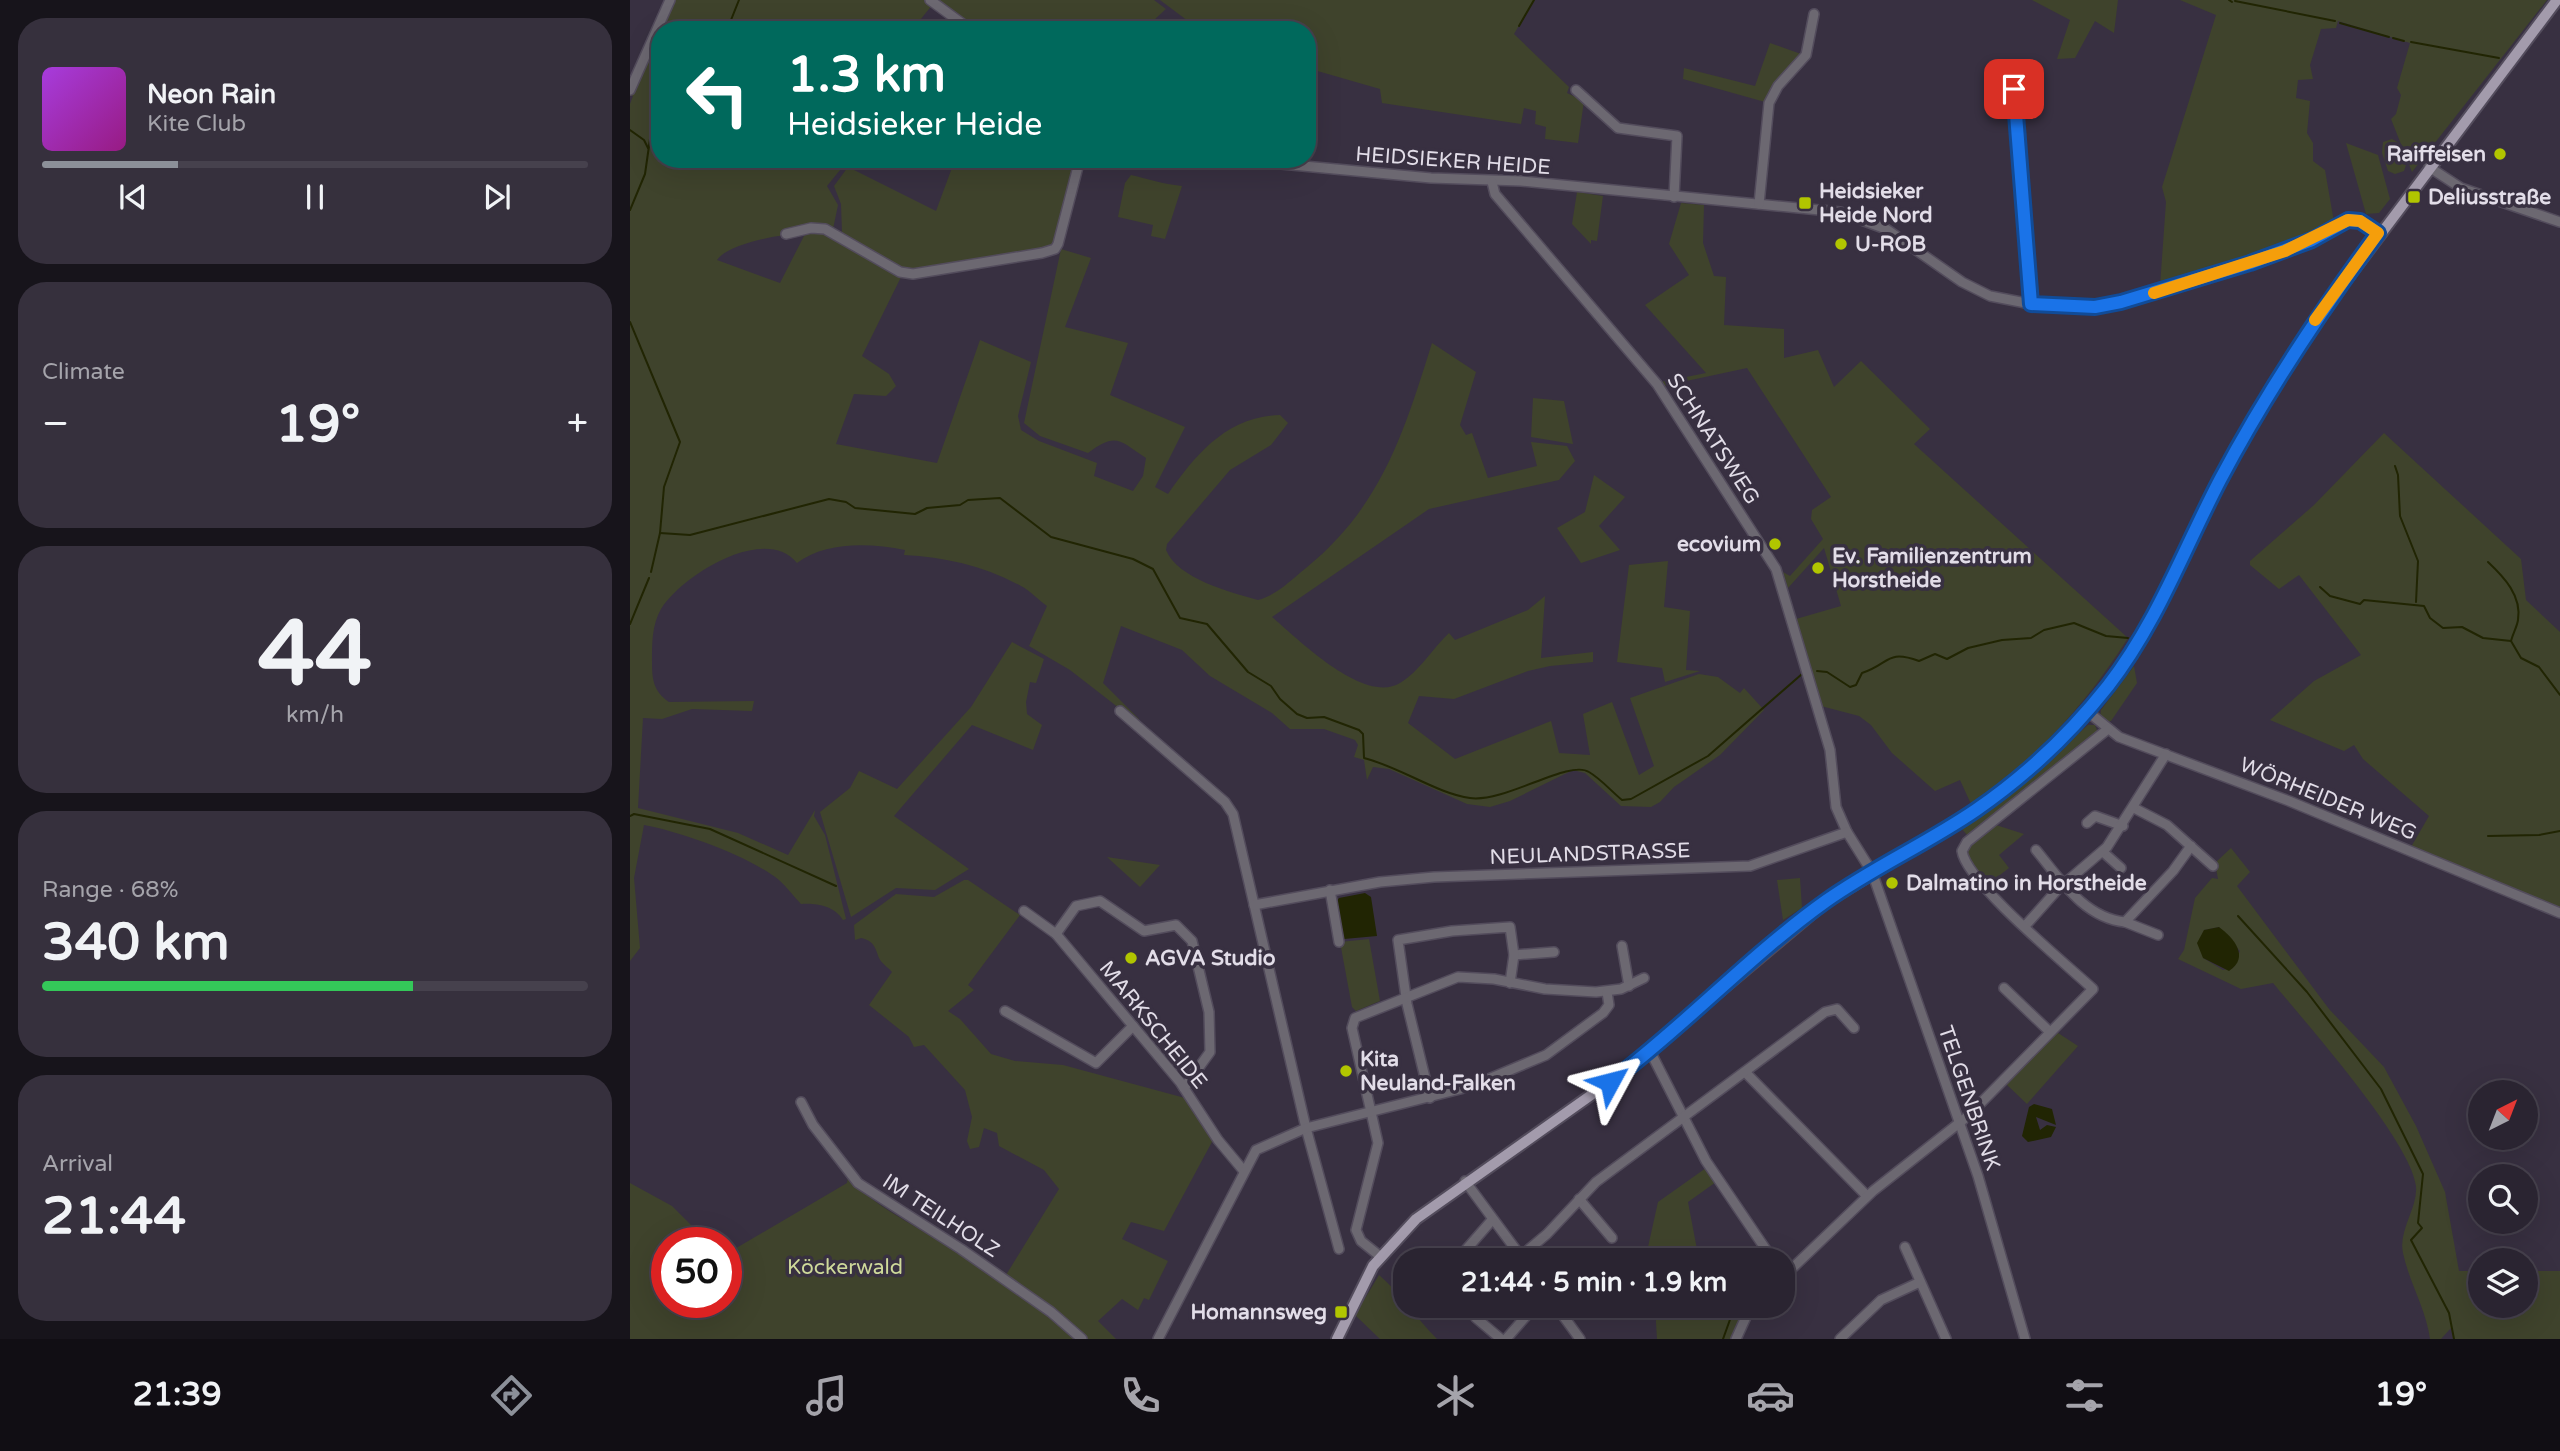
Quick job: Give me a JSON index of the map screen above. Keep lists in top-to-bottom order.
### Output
{
  "streets": {
    "street": [
      "HEIDSIEKER HEIDE",
      "SCHNATSWEG",
      "WÖRHEIDER WEG",
      "NEULANDSTRASSE",
      "MARKSCHEIDE",
      "TELGENBRINK",
      "IM TEILHOLZ"
    ]
  },
  "crossings": [
    ["HEIDSIEKER HEIDE", "SCHNATSWEG"],
    ["SCHNATSWEG", "NEULANDSTRASSE"],
    ["SCHNATSWEG", "TELGENBRINK"]
  ],
  "parks": ["Köckerwald"],
  "places": {
    "other": [
      "Raiffeisen",
      "U-ROB",
      "ecovium",
      "Ev. Familienzentrum Horstheide",
      "Dalmatino in Horstheide",
      "AGVA Studio",
      "Kita Neuland-Falken"
    ],
    "transit": ["Deliusstraße", "Heidsieker Heide Nord", "Homannsweg"]
  },
  "north": "top right",
  "page": {
    "turn": ["1.3 km", "Heidsieker Heide"],
    "song": ["Neon Rain", "Kite Club"],
    "tile": [
      "Climate",
      ["44", "km/h"],
      ["Range · 68%", "340 km"],
      ["Arrival", "21:44"]
    ],
    "heat": ["−", "19°", "+"],
    "limit": "50",
    "trip": "21:44 · 5 min · 1.9 km",
    "tabs": ["21:39", "19°"]
  }
}
